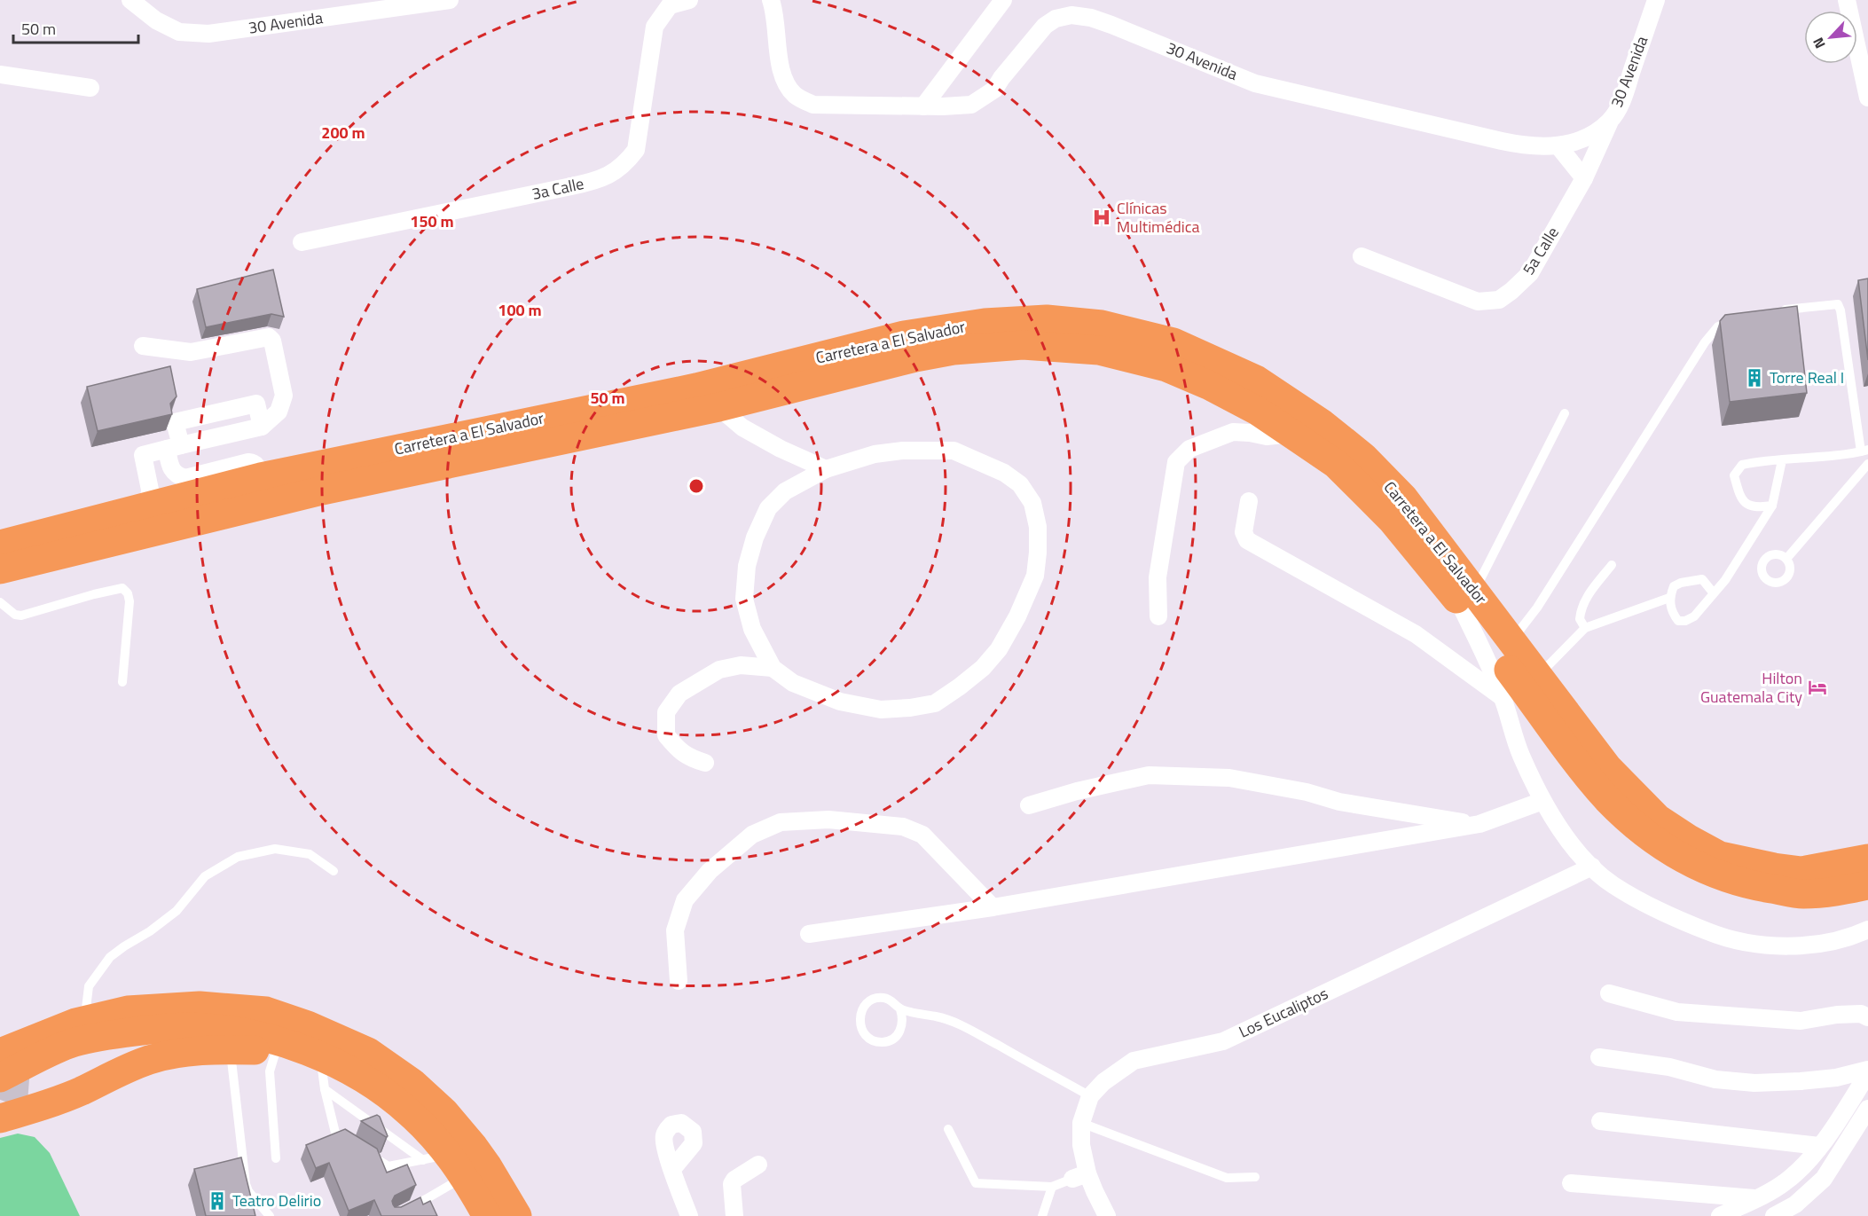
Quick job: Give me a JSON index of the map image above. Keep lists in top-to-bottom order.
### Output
{
  "streets": {
    "highway": ["Carretera a El Salvador"],
    "street": [
      "30 Avenida",
      "3a Calle",
      "5a Calle",
      "Los Eucaliptos"
    ]
  },
  "crossings": [
    ["30 Avenida", "5a Calle"]
  ],
  "places": {
    "hospital": ["Clínicas Multimédica"],
    "building": ["Torre Real I", "Teatro Delirio"],
    "hotel": ["Hilton Guatemala City"]
  },
  "scale_bar": "50 m",
  "north": "bottom left",
  "rings": [
    "200 m",
    "150 m",
    "100 m",
    "50 m"
  ]
}
